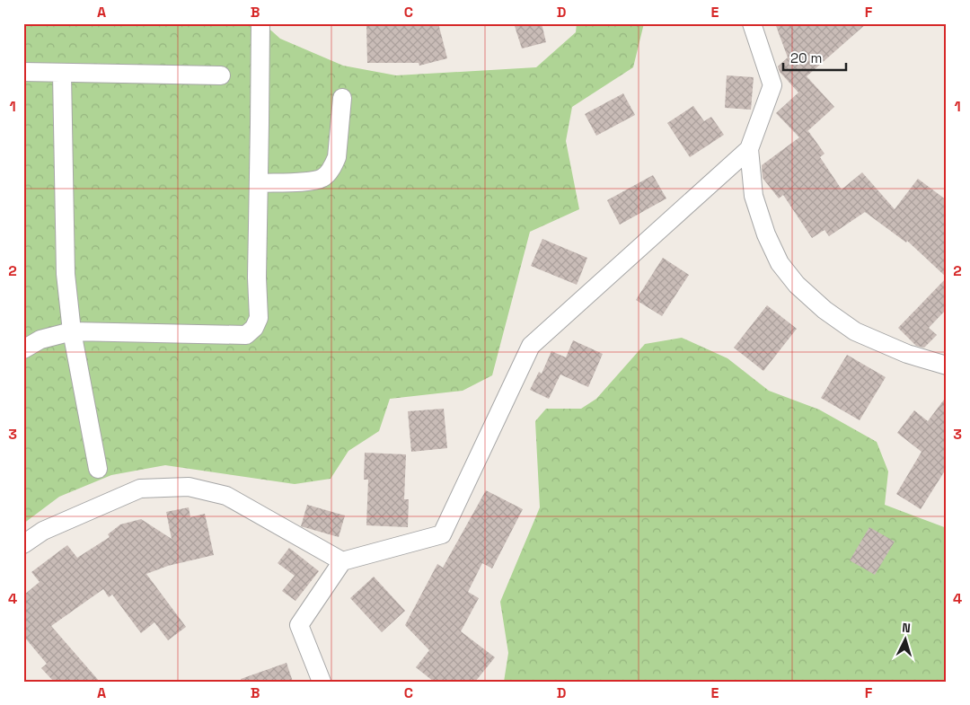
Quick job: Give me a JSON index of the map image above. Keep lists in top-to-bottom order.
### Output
{
  "scale_bar": "20 m",
  "north": "top",
  "grid": {
    "columns": [
      "A",
      "B",
      "C",
      "D",
      "E",
      "F"
    ],
    "rows": [
      "1",
      "2",
      "3",
      "4"
    ]
  }
}
